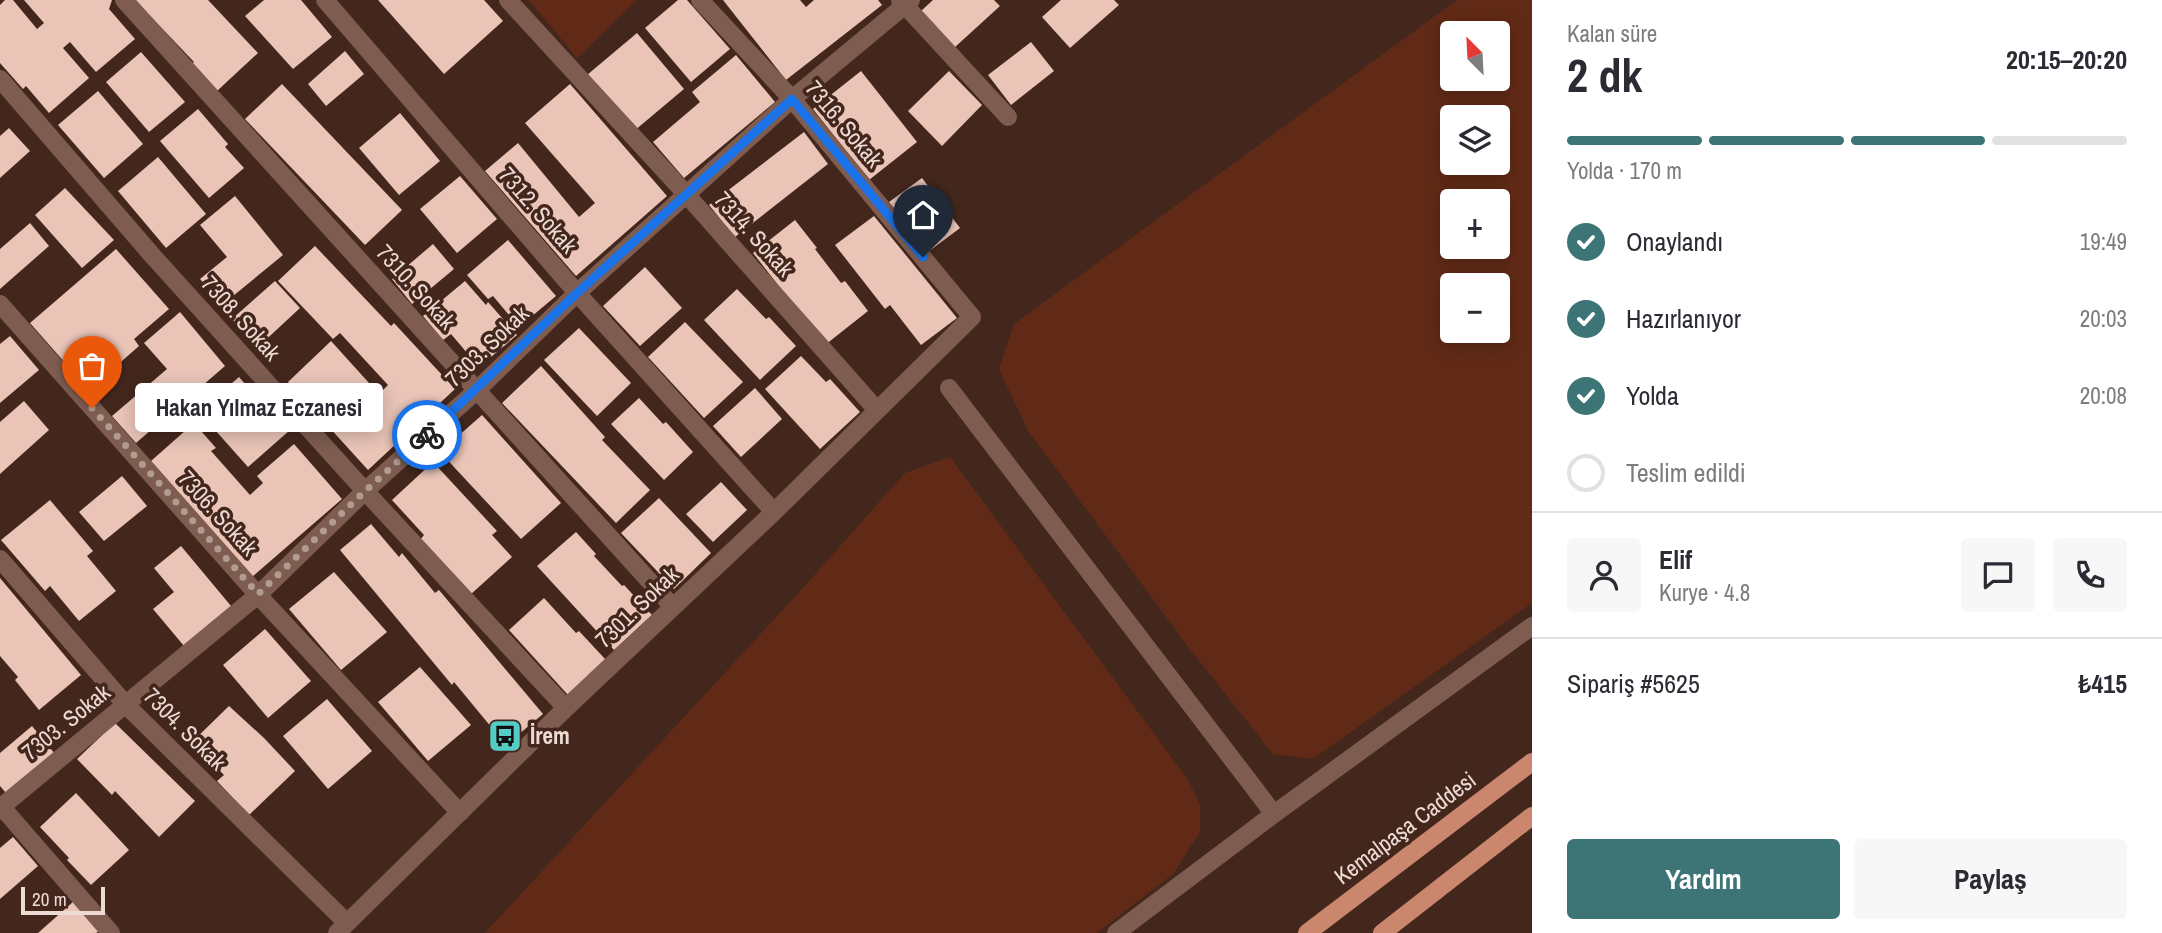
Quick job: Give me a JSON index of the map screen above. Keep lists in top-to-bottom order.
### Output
{
  "streets": {
    "main road": ["Kemalpaşa Caddesi"],
    "street": [
      "7316. Sokak",
      "7312. Sokak",
      "7314. Sokak",
      "7310. Sokak",
      "7308. Sokak",
      "7303. Sokak",
      "7306. Sokak",
      "7301. Sokak",
      "7304. Sokak"
    ]
  },
  "crossings": [
    ["7316. Sokak", "7303. Sokak"],
    ["7316. Sokak", "7301. Sokak"],
    ["7312. Sokak", "7303. Sokak"],
    ["7312. Sokak", "7301. Sokak"],
    ["7314. Sokak", "7303. Sokak"],
    ["7314. Sokak", "7301. Sokak"],
    ["7310. Sokak", "7303. Sokak"],
    ["7310. Sokak", "7301. Sokak"],
    ["7308. Sokak", "7303. Sokak"],
    ["7308. Sokak", "7301. Sokak"],
    ["7303. Sokak", "7306. Sokak"],
    ["7303. Sokak", "7304. Sokak"],
    ["7306. Sokak", "7301. Sokak"],
    ["7301. Sokak", "7304. Sokak"]
  ],
  "places": {
    "other": ["Hakan Yılmaz Eczanesi"],
    "bus stop": ["İrem"]
  },
  "scale_bar": "20 m",
  "north": "top left",
  "page": {
    "heading": ["2 dk", "Kalan süre", "20:15–20:20"],
    "panel": [
      "Elif",
      "Kurye · 4.8",
      "Sipariş #5625",
      "₺415"
    ],
    "map_buttons": ["+", "−"],
    "bar": "Yolda · 170 m",
    "list": [
      ["Onaylandı", "19:49"],
      ["Hazırlanıyor", "20:03"],
      ["Yolda", "20:08"],
      "Teslim edildi"
    ],
    "bubble": "Hakan Yılmaz Eczanesi",
    "buttons": ["Yardım", "Paylaş"],
    "scale": "20 m"
  }
}
